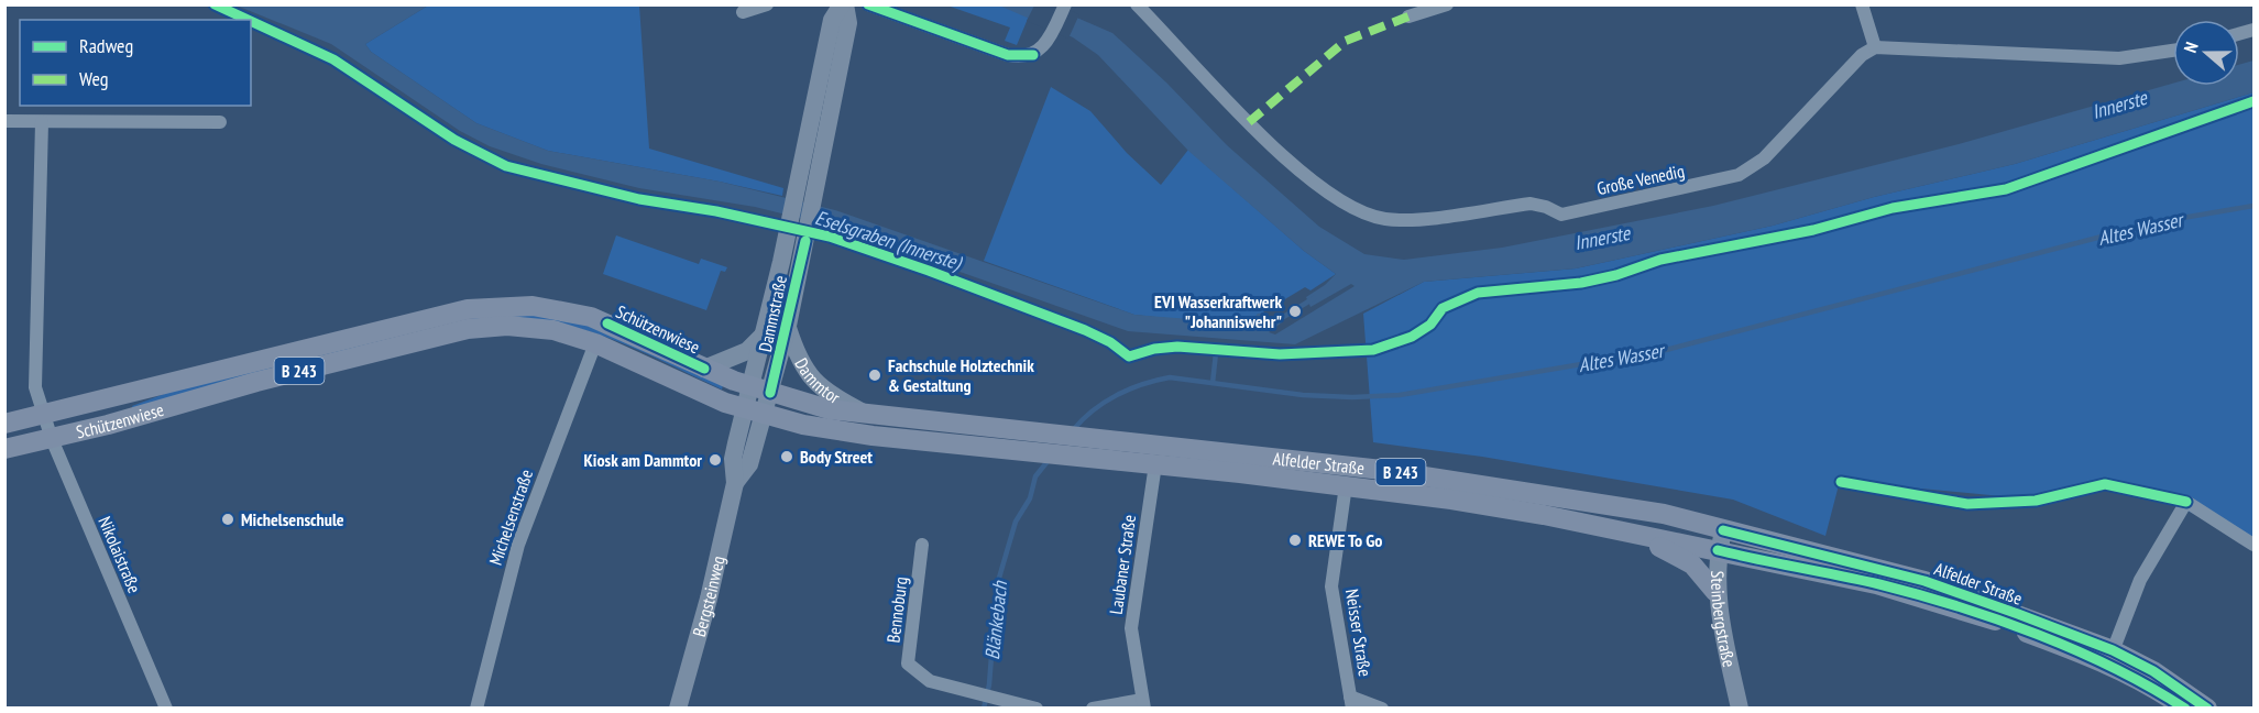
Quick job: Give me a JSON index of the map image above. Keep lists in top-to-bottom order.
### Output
{
  "streets": {
    "main road": ["Schützenwiese", "B 243", "Alfelder Straße"],
    "street": [
      "Große Venedig",
      "Dammstraße",
      "Dammtor",
      "Michelsenstraße",
      "Nikolaistraße",
      "Laubaner Straße",
      "Bergsteinweg",
      "Bennoburg",
      "Steinbergstraße",
      "Neisser Straße"
    ]
  },
  "crossings": [
    ["Dammstraße", "Schützenwiese"],
    ["Dammstraße", "Dammtor"],
    ["Dammstraße", "Alfelder Straße"],
    ["Dammstraße", "Bergsteinweg"],
    ["Schützenwiese", "Alfelder Straße"],
    ["Schützenwiese", "Michelsenstraße"],
    ["Schützenwiese", "Nikolaistraße"],
    ["Schützenwiese", "Bergsteinweg"],
    ["B 243", "Alfelder Straße"],
    ["B 243", "Steinbergstraße"],
    ["Dammtor", "Alfelder Straße"],
    ["Alfelder Straße", "Laubaner Straße"],
    ["Alfelder Straße", "Bergsteinweg"],
    ["Alfelder Straße", "Steinbergstraße"],
    ["Alfelder Straße", "Neisser Straße"]
  ],
  "water": [
    "Innerste",
    "Altes Wasser",
    "Eselsgraben (Innerste)",
    "Blänkebach"
  ],
  "places": [
    "EVI Wasserkraftwerk \"Johanniswehr\"",
    "Fachschule Holztechnik & Gestaltung",
    "Body Street",
    "Kiosk am Dammtor",
    "Michelsenschule",
    "REWE To Go"
  ],
  "legend": ["Radweg", "Weg"],
  "north": "left"
}
